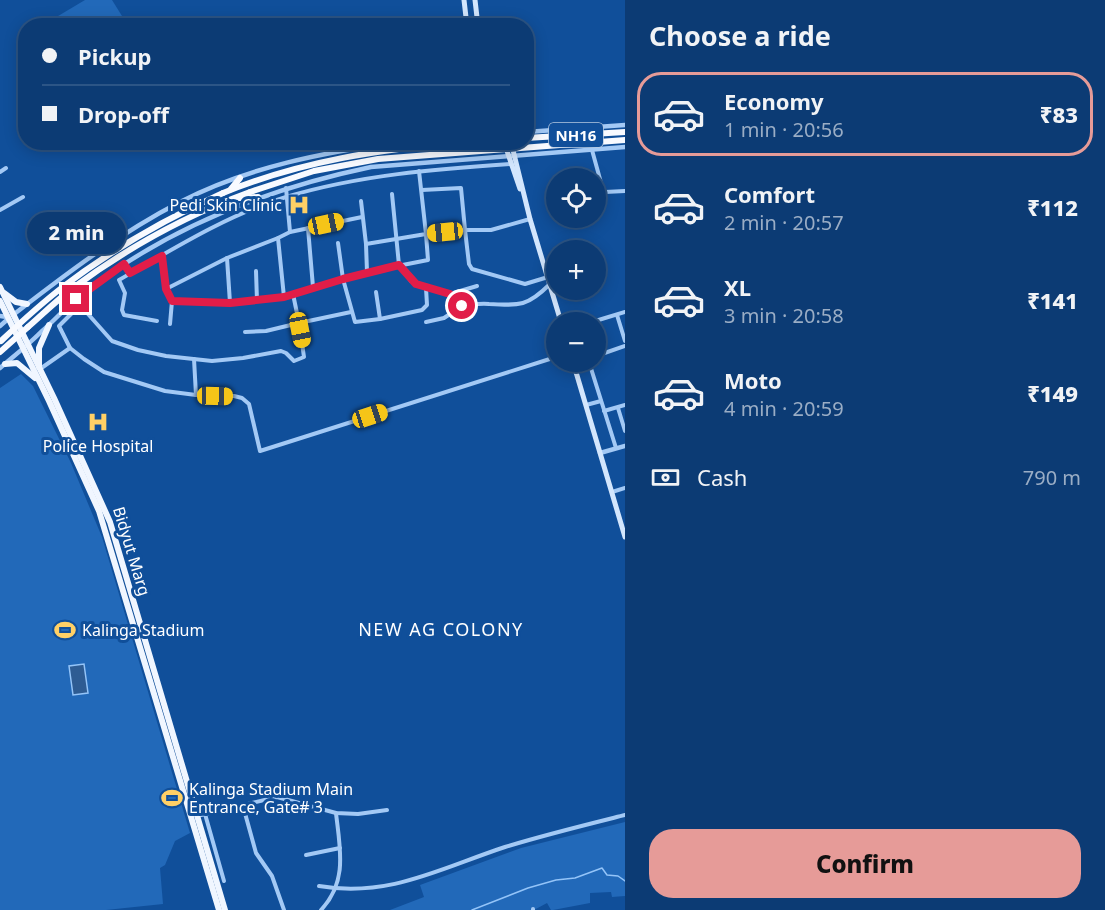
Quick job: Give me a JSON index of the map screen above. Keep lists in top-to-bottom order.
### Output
{
  "streets": {
    "highway": ["NH16"],
    "main road": ["Bidyut Marg"]
  },
  "districts": ["NEW AG COLONY"],
  "places": {
    "hospital": ["Pedi Skin Clinic", "Police Hospital"],
    "sports": ["Kalinga Stadium", "Kalinga Stadium Main Entrance, Gate# 3"]
  },
  "page": {
    "heading": "Choose a ride",
    "banner": ["Pickup", "Drop-off"],
    "list": [
      {
        "name": "Economy",
        "note": "1 min · 20:56",
        "value": "₹83"
      },
      {
        "name": "Comfort",
        "note": "2 min · 20:57",
        "value": "₹112"
      },
      {
        "name": "XL",
        "note": "3 min · 20:58",
        "value": "₹141"
      },
      {
        "name": "Moto",
        "note": "4 min · 20:59",
        "value": "₹149"
      }
    ],
    "map_buttons": ["+", "−"],
    "bubble": "2 min",
    "pay": ["Cash", "790 m"],
    "buttons": "Confirm"
  }
}
